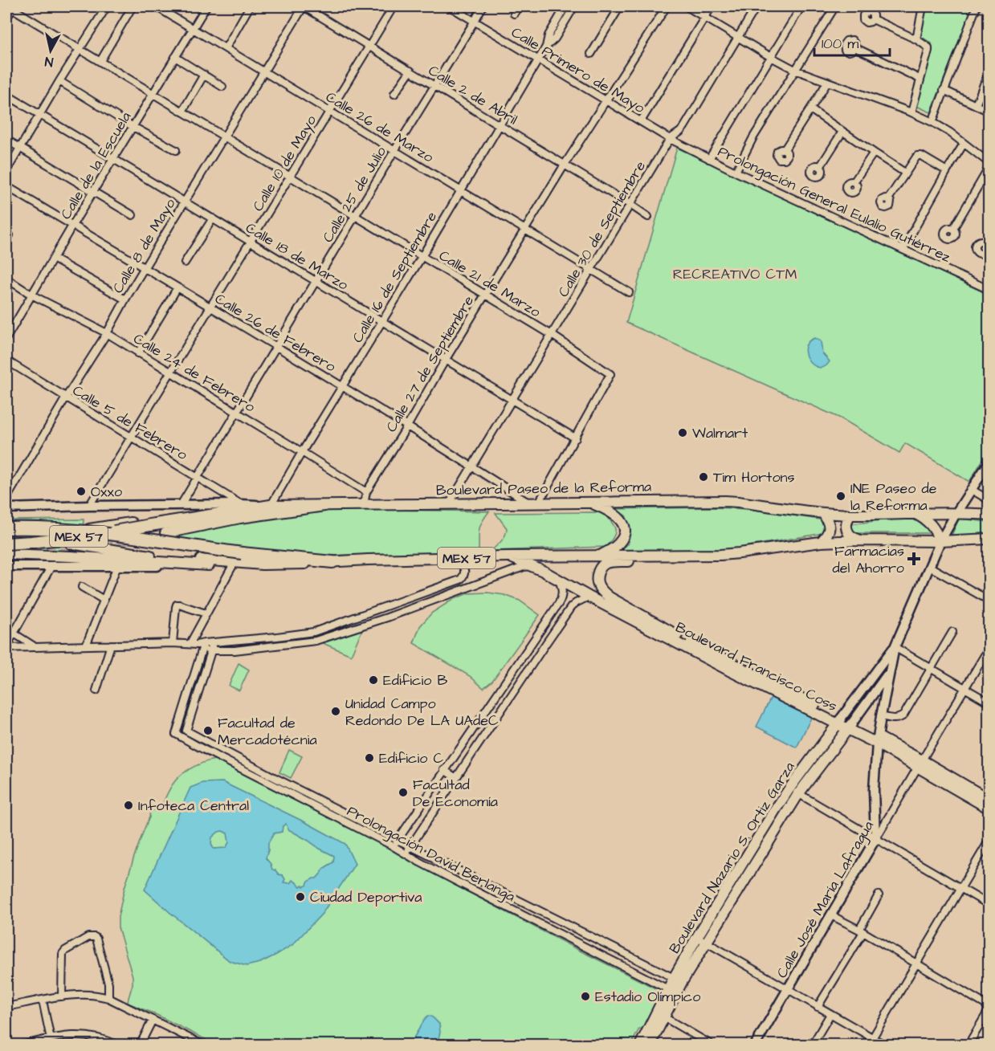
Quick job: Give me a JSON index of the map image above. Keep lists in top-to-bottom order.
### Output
{
  "streets": {
    "highway": ["Boulevard Paseo de la Reforma", "MEX 57"],
    "main road": ["Boulevard Francisco Coss", "Boulevard Nazario S. Ortiz Garza", "Calle José María Lafragua"],
    "street": [
      "Calle Primero de Mayo",
      "Calle 2 de Abril",
      "Calle 26 de Marzo",
      "Calle 10 de Mayo",
      "Calle de la Escuela",
      "Calle 25 de Julio",
      "Prolongación General Eulalio Gutiérrez",
      "Calle 30 de Septiembre",
      "Calle 8 de Mayo",
      "Calle 18 de Marzo",
      "Calle 16 de Septiembre",
      "Calle 21 de Marzo",
      "Calle 26 de Febrero",
      "Calle 27 de Septiembre",
      "Calle 24 de Febrero",
      "Calle 5 de Febrero",
      "Prolongación David Berlanga"
    ]
  },
  "crossings": [
    ["Calle Primero de Mayo", "Calle 25 de Julio"],
    ["Calle Primero de Mayo", "Prolongación General Eulalio Gutiérrez"],
    ["Calle Primero de Mayo", "Calle 30 de Septiembre"],
    ["Calle Primero de Mayo", "Calle 16 de Septiembre"],
    ["Calle Primero de Mayo", "Calle 27 de Septiembre"],
    ["Calle 2 de Abril", "Calle 10 de Mayo"],
    ["Calle 2 de Abril", "Calle 25 de Julio"],
    ["Calle 2 de Abril", "Calle 30 de Septiembre"],
    ["Calle 2 de Abril", "Calle 8 de Mayo"],
    ["Calle 2 de Abril", "Calle 16 de Septiembre"],
    ["Calle 2 de Abril", "Calle 27 de Septiembre"],
    ["Calle 26 de Marzo", "Calle 10 de Mayo"],
    ["Calle 26 de Marzo", "Calle de la Escuela"],
    ["Calle 26 de Marzo", "Calle 25 de Julio"],
    ["Calle 26 de Marzo", "Calle 30 de Septiembre"],
    ["Calle 26 de Marzo", "Calle 8 de Mayo"],
    ["Calle 26 de Marzo", "Calle 16 de Septiembre"],
    ["Calle 26 de Marzo", "Calle 27 de Septiembre"],
    ["Calle 10 de Mayo", "Calle 18 de Marzo"],
    ["Calle 10 de Mayo", "Calle 21 de Marzo"],
    ["Calle 10 de Mayo", "Calle 26 de Febrero"],
    ["Calle 10 de Mayo", "Calle 24 de Febrero"],
    ["Calle 10 de Mayo", "Calle 5 de Febrero"],
    ["Calle de la Escuela", "Calle 18 de Marzo"],
    ["Calle de la Escuela", "Calle 21 de Marzo"],
    ["Calle de la Escuela", "Calle 26 de Febrero"],
    ["Calle de la Escuela", "Calle 24 de Febrero"],
    ["Calle 25 de Julio", "Calle 18 de Marzo"],
    ["Calle 25 de Julio", "Calle 21 de Marzo"],
    ["Calle 25 de Julio", "Calle 26 de Febrero"],
    ["Calle 25 de Julio", "Calle 24 de Febrero"],
    ["Calle 25 de Julio", "Calle 5 de Febrero"],
    ["Prolongación General Eulalio Gutiérrez", "Calle 30 de Septiembre"],
    ["Calle 30 de Septiembre", "Calle 18 de Marzo"],
    ["Calle 30 de Septiembre", "Calle 21 de Marzo"],
    ["Calle 30 de Septiembre", "Calle 26 de Febrero"],
    ["Calle 30 de Septiembre", "Boulevard Paseo de la Reforma"],
    ["Calle 8 de Mayo", "Calle 18 de Marzo"],
    ["Calle 8 de Mayo", "Calle 21 de Marzo"],
    ["Calle 8 de Mayo", "Calle 26 de Febrero"],
    ["Calle 8 de Mayo", "Calle 24 de Febrero"],
    ["Calle 8 de Mayo", "Calle 5 de Febrero"],
    ["Calle 18 de Marzo", "Calle 16 de Septiembre"],
    ["Calle 18 de Marzo", "Calle 21 de Marzo"],
    ["Calle 18 de Marzo", "Calle 27 de Septiembre"],
    ["Calle 16 de Septiembre", "Calle 21 de Marzo"],
    ["Calle 16 de Septiembre", "Calle 26 de Febrero"],
    ["Calle 16 de Septiembre", "Calle 24 de Febrero"],
    ["Calle 16 de Septiembre", "Boulevard Paseo de la Reforma"],
    ["Calle 21 de Marzo", "Calle 27 de Septiembre"],
    ["Calle 26 de Febrero", "Calle 27 de Septiembre"],
    ["Calle 26 de Febrero", "Boulevard Paseo de la Reforma"],
    ["Calle 27 de Septiembre", "Calle 24 de Febrero"],
    ["MEX 57", "Boulevard Francisco Coss"],
    ["Boulevard Francisco Coss", "Boulevard Nazario S. Ortiz Garza"],
    ["Boulevard Francisco Coss", "Calle José María Lafragua"],
    ["Prolongación David Berlanga", "Boulevard Nazario S. Ortiz Garza"]
  ],
  "parks": ["RECREATIVO CTM"],
  "places": {
    "other": [
      "Walmart",
      "Tim Hortons",
      "Oxxo",
      "INE Paseo de la Reforma",
      "Edificio B",
      "Unidad Campo Redondo De LA UAdeC",
      "Facultad de Mercadotécnia",
      "Edificio C",
      "Facultad De Economía",
      "Infoteca Central",
      "Ciudad Deportiva",
      "Estadio Olímpico"
    ],
    "health": ["Farmacias del Ahorro"]
  },
  "scale_bar": "100 m",
  "north": "bottom"
}
